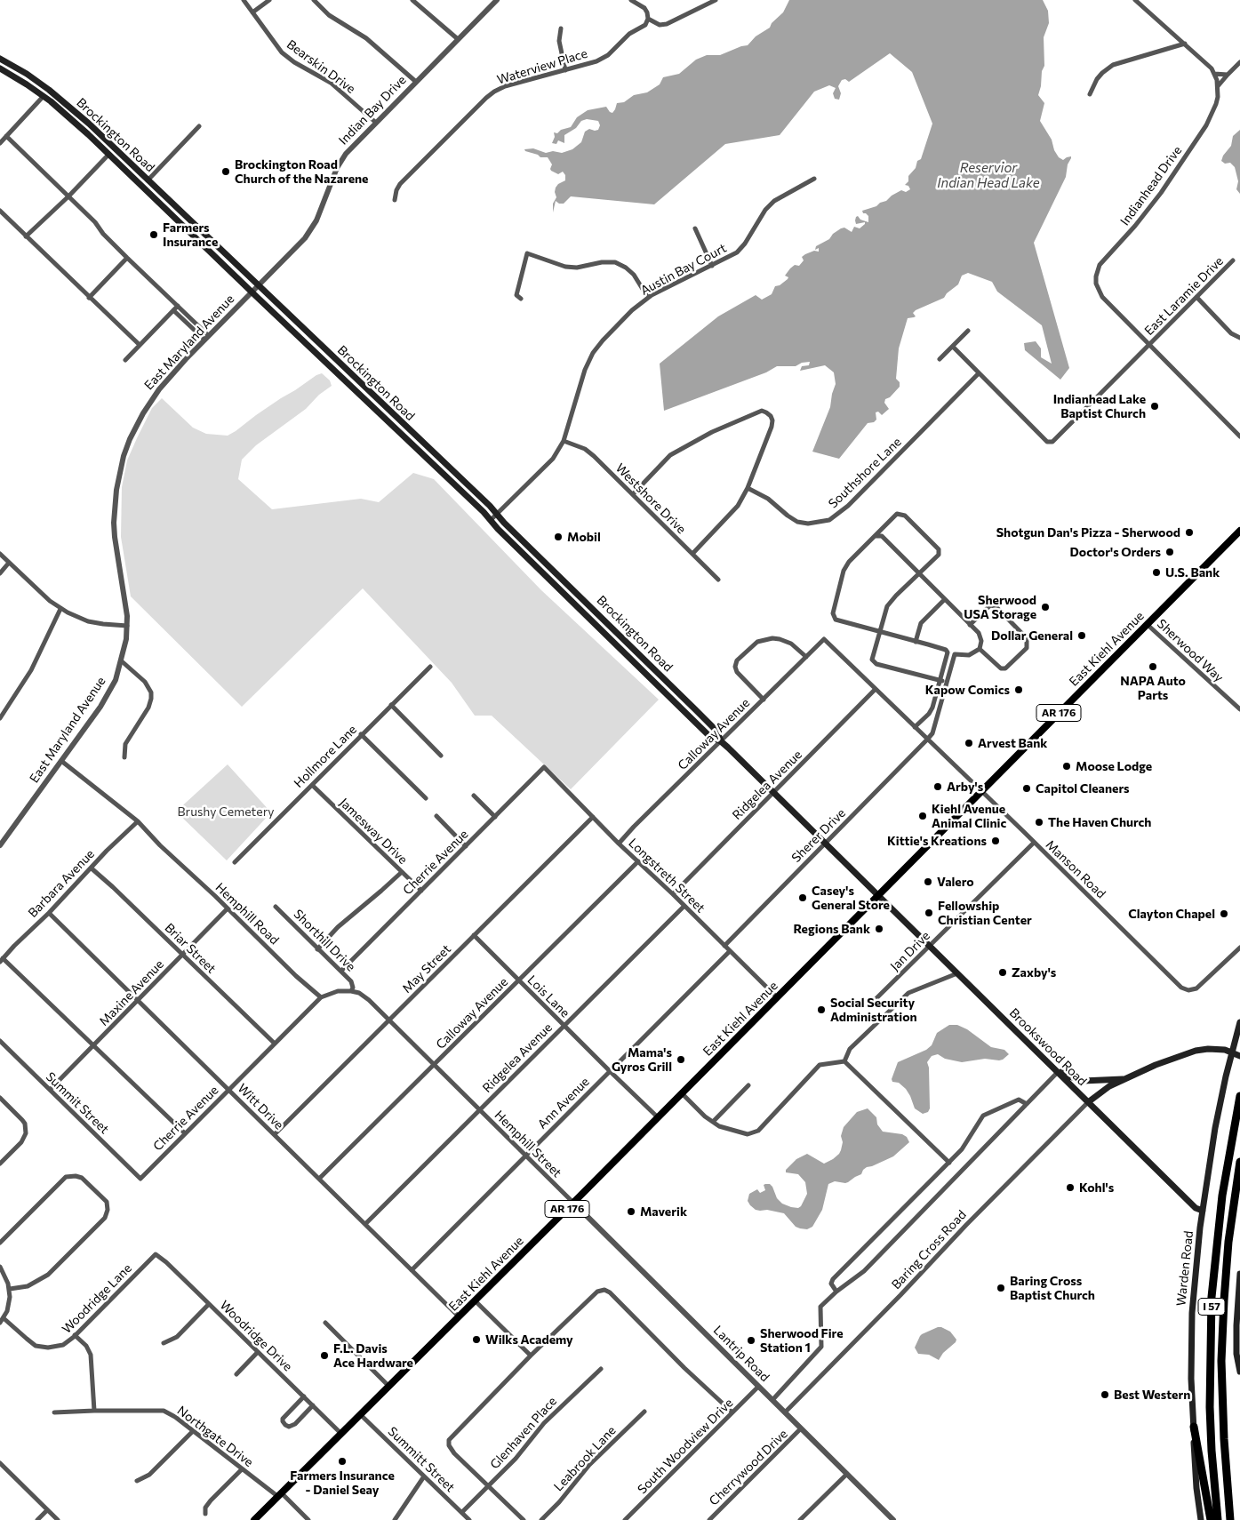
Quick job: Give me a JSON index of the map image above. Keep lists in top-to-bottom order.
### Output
{
  "streets": {
    "highway": ["I 57"],
    "main road": [
      "Brockington Road",
      "East Kiehl Avenue",
      "AR 176",
      "Brookswood Road",
      "Warden Road"
    ],
    "street": [
      "Bearskin Drive",
      "Waterview Place",
      "Indian Bay Drive",
      "Indianhead Drive",
      "Austin Bay Court",
      "East Laramie Drive",
      "East Maryland Avenue",
      "Southshore Lane",
      "Westshore Drive",
      "Sherwood Way",
      "Calloway Avenue",
      "Hollmore Lane",
      "Ridgelea Avenue",
      "Jamesway Drive",
      "Sherer Drive",
      "Cherrie Avenue",
      "Manson Road",
      "Longstreth Street",
      "Barbara Avenue",
      "Hemphill Road",
      "Shorthill Drive",
      "Briar Street",
      "Jan Drive",
      "May Street",
      "Maxine Avenue",
      "Lois Lane",
      "Summit Street",
      "Ann Avenue",
      "Witt Drive",
      "Hemphill Street",
      "Baring Cross Road",
      "Woodridge Lane",
      "Woodridge Drive",
      "Lantrip Road",
      "Glenhaven Place",
      "Northgate Drive",
      "South Woodview Drive",
      "Leabrook Lane",
      "Summitt Street",
      "Cherrywood Drive"
    ]
  },
  "crossings": [
    ["Bearskin Drive", "Indian Bay Drive"],
    ["Indian Bay Drive", "Brockington Road"],
    ["Indian Bay Drive", "East Maryland Avenue"],
    ["Brockington Road", "Austin Bay Court"],
    ["Brockington Road", "East Maryland Avenue"],
    ["Brockington Road", "East Kiehl Avenue"],
    ["Brockington Road", "Calloway Avenue"],
    ["Brockington Road", "Ridgelea Avenue"],
    ["Brockington Road", "Sherer Drive"],
    ["Brockington Road", "Brookswood Road"],
    ["Indianhead Drive", "East Laramie Drive"],
    ["Austin Bay Court", "Westshore Drive"],
    ["East Laramie Drive", "Southshore Lane"],
    ["East Maryland Avenue", "Hemphill Road"],
    ["East Kiehl Avenue", "Sherwood Way"],
    ["East Kiehl Avenue", "Manson Road"],
    ["East Kiehl Avenue", "Longstreth Street"],
    ["East Kiehl Avenue", "Lois Lane"],
    ["East Kiehl Avenue", "Brookswood Road"],
    ["East Kiehl Avenue", "Witt Drive"],
    ["East Kiehl Avenue", "Hemphill Street"],
    ["East Kiehl Avenue", "Woodridge Drive"],
    ["East Kiehl Avenue", "Lantrip Road"],
    ["East Kiehl Avenue", "Northgate Drive"],
    ["East Kiehl Avenue", "Summitt Street"],
    ["Calloway Avenue", "Manson Road"],
    ["Calloway Avenue", "Longstreth Street"],
    ["Calloway Avenue", "Lois Lane"],
    ["Calloway Avenue", "Witt Drive"],
    ["Calloway Avenue", "Hemphill Street"],
    ["Hollmore Lane", "Jamesway Drive"],
    ["Ridgelea Avenue", "Manson Road"],
    ["Ridgelea Avenue", "Longstreth Street"],
    ["Ridgelea Avenue", "Lois Lane"],
    ["Ridgelea Avenue", "Witt Drive"],
    ["Ridgelea Avenue", "Hemphill Street"],
    ["Jamesway Drive", "Cherrie Avenue"],
    ["Sherer Drive", "Manson Road"],
    ["Sherer Drive", "Longstreth Street"],
    ["Cherrie Avenue", "Longstreth Street"],
    ["Cherrie Avenue", "Hemphill Road"],
    ["Cherrie Avenue", "Shorthill Drive"],
    ["Cherrie Avenue", "Briar Street"],
    ["Cherrie Avenue", "Summit Street"],
    ["Cherrie Avenue", "Witt Drive"],
    ["Manson Road", "Jan Drive"],
    ["Longstreth Street", "May Street"],
    ["Longstreth Street", "Ann Avenue"],
    ["Barbara Avenue", "Hemphill Road"],
    ["Barbara Avenue", "Briar Street"],
    ["Barbara Avenue", "Witt Drive"],
    ["Hemphill Road", "Maxine Avenue"],
    ["Shorthill Drive", "Hemphill Street"],
    ["Briar Street", "Maxine Avenue"],
    ["Jan Drive", "Brookswood Road"],
    ["May Street", "Lois Lane"],
    ["May Street", "Witt Drive"],
    ["May Street", "Hemphill Street"],
    ["Maxine Avenue", "Summit Street"],
    ["Maxine Avenue", "Witt Drive"],
    ["Lois Lane", "Ann Avenue"],
    ["Brookswood Road", "Baring Cross Road"],
    ["Brookswood Road", "Warden Road"],
    ["Ann Avenue", "Witt Drive"],
    ["Ann Avenue", "Hemphill Street"],
    ["Hemphill Street", "Lantrip Road"],
    ["Baring Cross Road", "Lantrip Road"],
    ["Woodridge Lane", "Woodridge Drive"],
    ["Lantrip Road", "South Woodview Drive"],
    ["Lantrip Road", "Cherrywood Drive"],
    ["Glenhaven Place", "Summitt Street"]
  ],
  "water": ["Reservior Indian Head Lake"],
  "parks": ["Brushy Cemetery"],
  "places": [
    "Brockington Road Church of the Nazarene",
    "Farmers Insurance",
    "Indianhead Lake Baptist Church",
    "Shotgun Dan's Pizza - Sherwood",
    "Mobil",
    "Doctor's Orders",
    "U.S. Bank",
    "Sherwood USA Storage",
    "Dollar General",
    "NAPA Auto Parts",
    "Kapow Comics",
    "Arvest Bank",
    "Moose Lodge",
    "Arby's",
    "Capitol Cleaners",
    "Kiehl Avenue Animal Clinic",
    "The Haven Church",
    "Kittie's Kreations",
    "Valero",
    "Casey's General Store",
    "Fellowship Christian Center",
    "Clayton Chapel",
    "Regions Bank",
    "Zaxby's",
    "Social Security Administration",
    "Mama's Gyros Grill",
    "Kohl's",
    "Maverik",
    "Baring Cross Baptist Church",
    "Wilks Academy",
    "Sherwood Fire Station 1",
    "F.L. Davis Ace Hardware",
    "Best Western",
    "Farmers Insurance - Daniel Seay"
  ]
}
